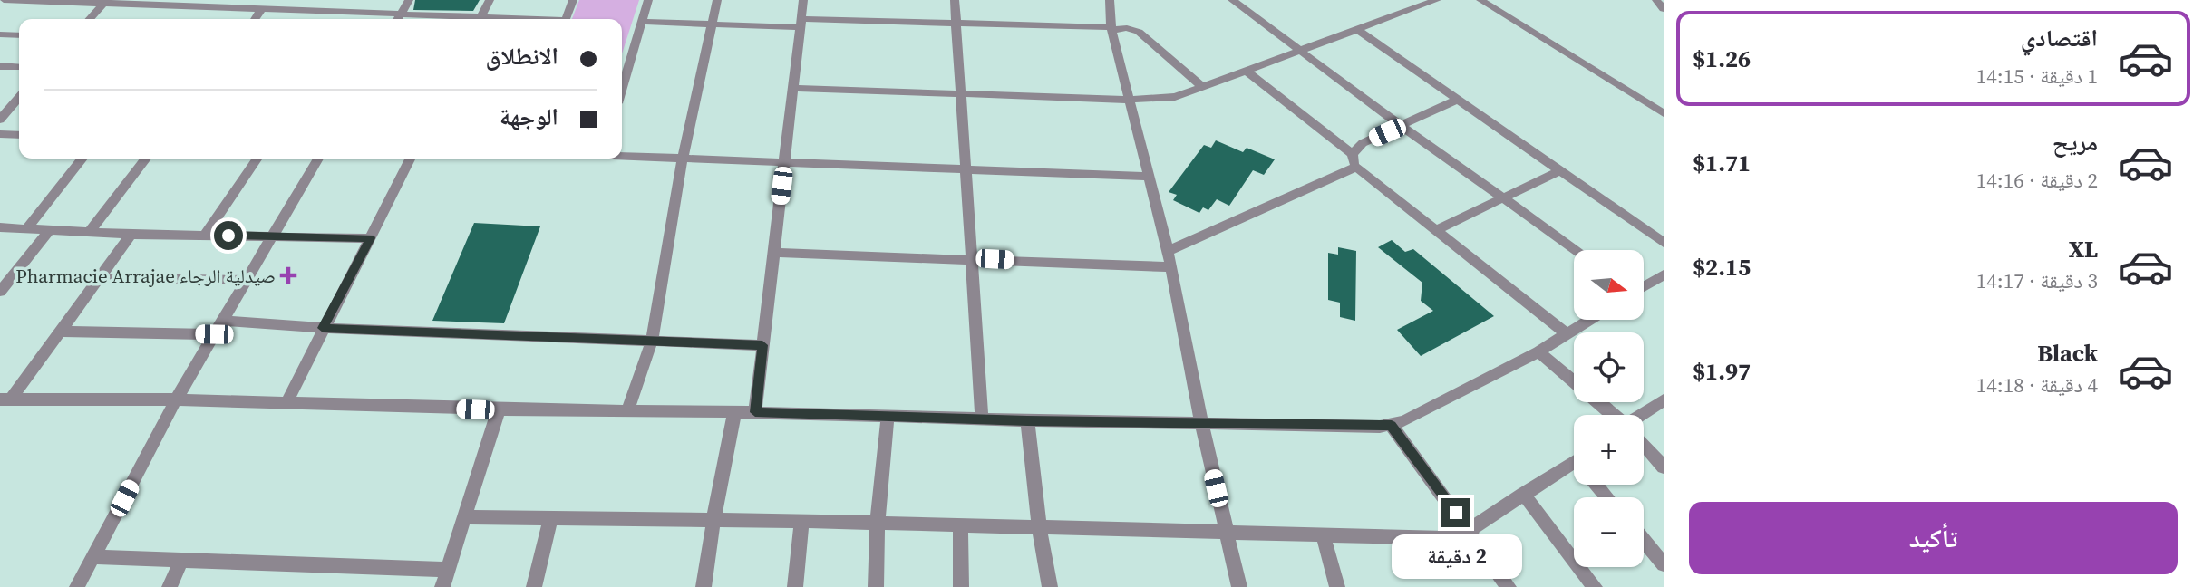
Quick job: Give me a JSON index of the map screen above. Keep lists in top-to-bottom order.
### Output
{
  "places": {
    "health": ["Pharmacie Arrajae صيدلية الرجاء"]
  },
  "north": "right",
  "page": {
    "list": [
      {
        "name": "اقتصادي",
        "note": "1 دقيقة · 14:15",
        "value": "$1.26"
      },
      {
        "name": "مريح",
        "note": "2 دقيقة · 14:16",
        "value": "$1.71"
      },
      {
        "name": "XL",
        "note": "3 دقيقة · 14:17",
        "value": "$2.15"
      },
      {
        "name": "Black",
        "note": "4 دقيقة · 14:18",
        "value": "$1.97"
      }
    ],
    "banner": ["الانطلاق", "الوجهة"],
    "map_buttons": ["+", "−"],
    "buttons": "تأكيد",
    "bubble": "2 دقيقة"
  }
}
